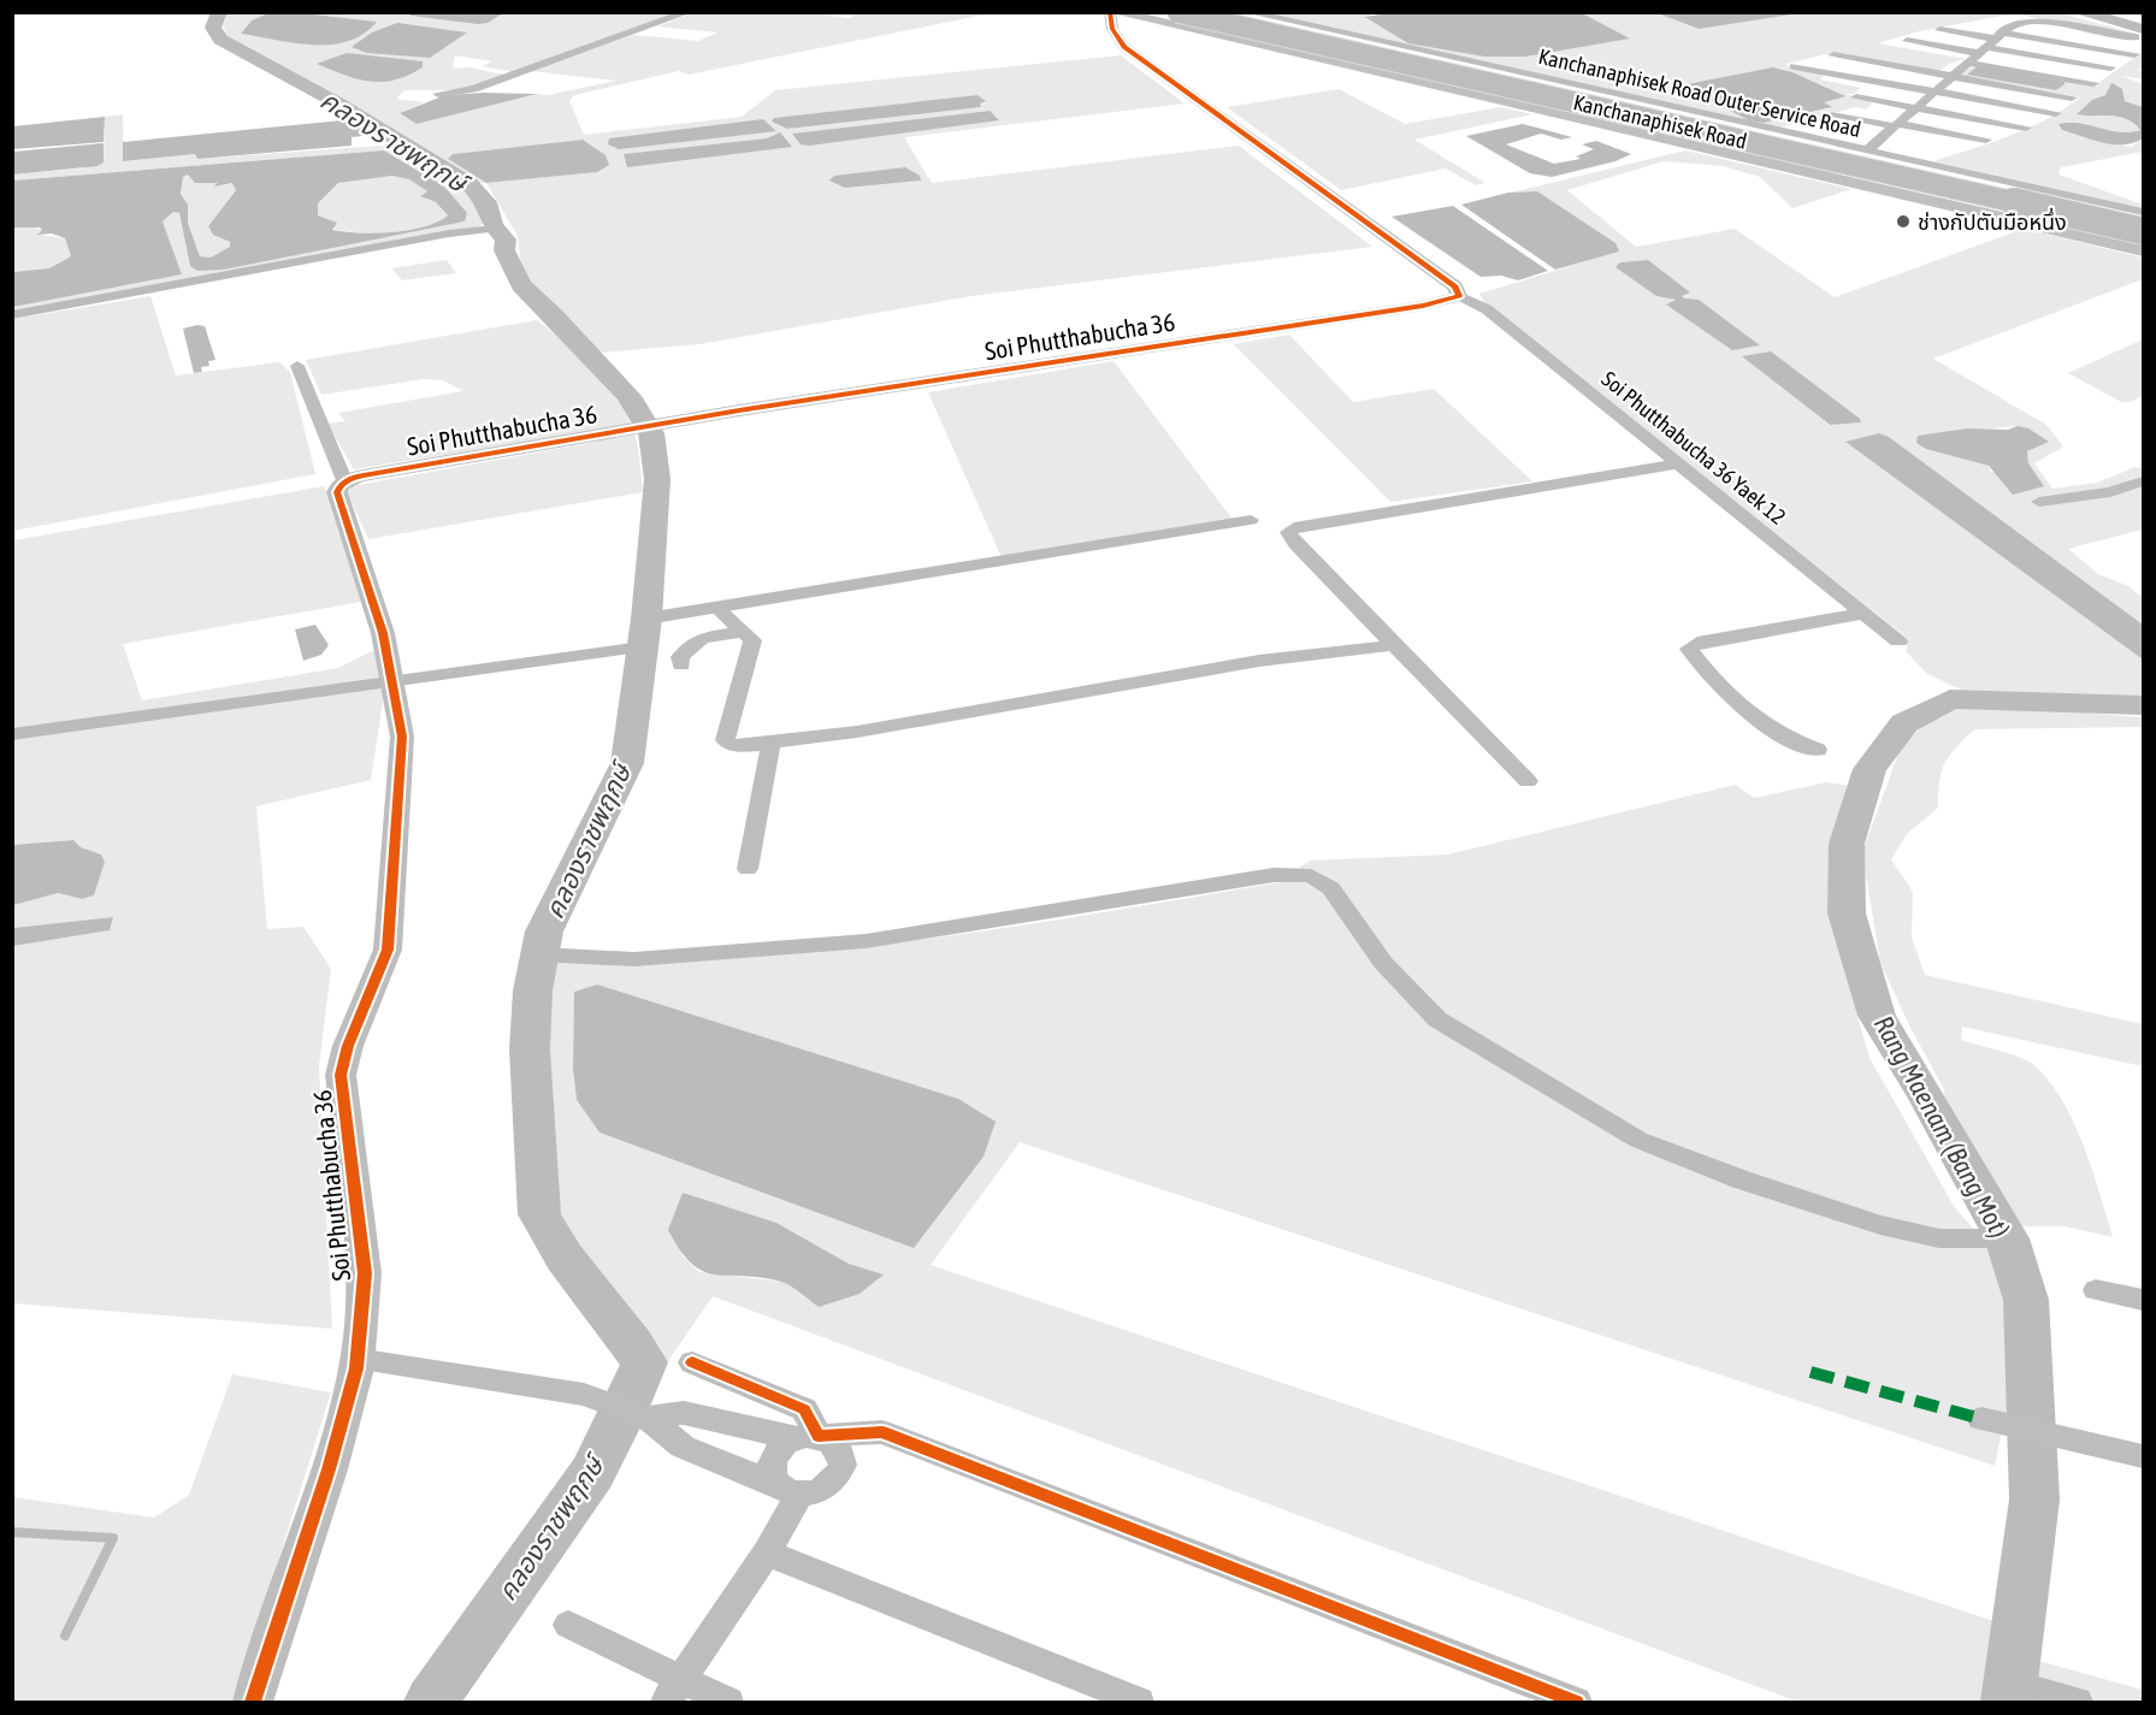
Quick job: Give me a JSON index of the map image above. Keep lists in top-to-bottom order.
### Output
{
  "streets": {
    "highway": ["Kanchanaphisek Road"],
    "street": ["Kanchanaphisek Road Outer Service Road", "Soi Phutthabucha 36", "Soi Phutthabucha 36 Yaek 12"]
  },
  "crossings": [
    ["Soi Phutthabucha 36", "Soi Phutthabucha 36 Yaek 12"]
  ],
  "water": ["คลองราชพฤกษ์", "Rang Maenam (Bang Mot)"],
  "places": ["ช่างกัปตันมือหนึ่ง"]
}
